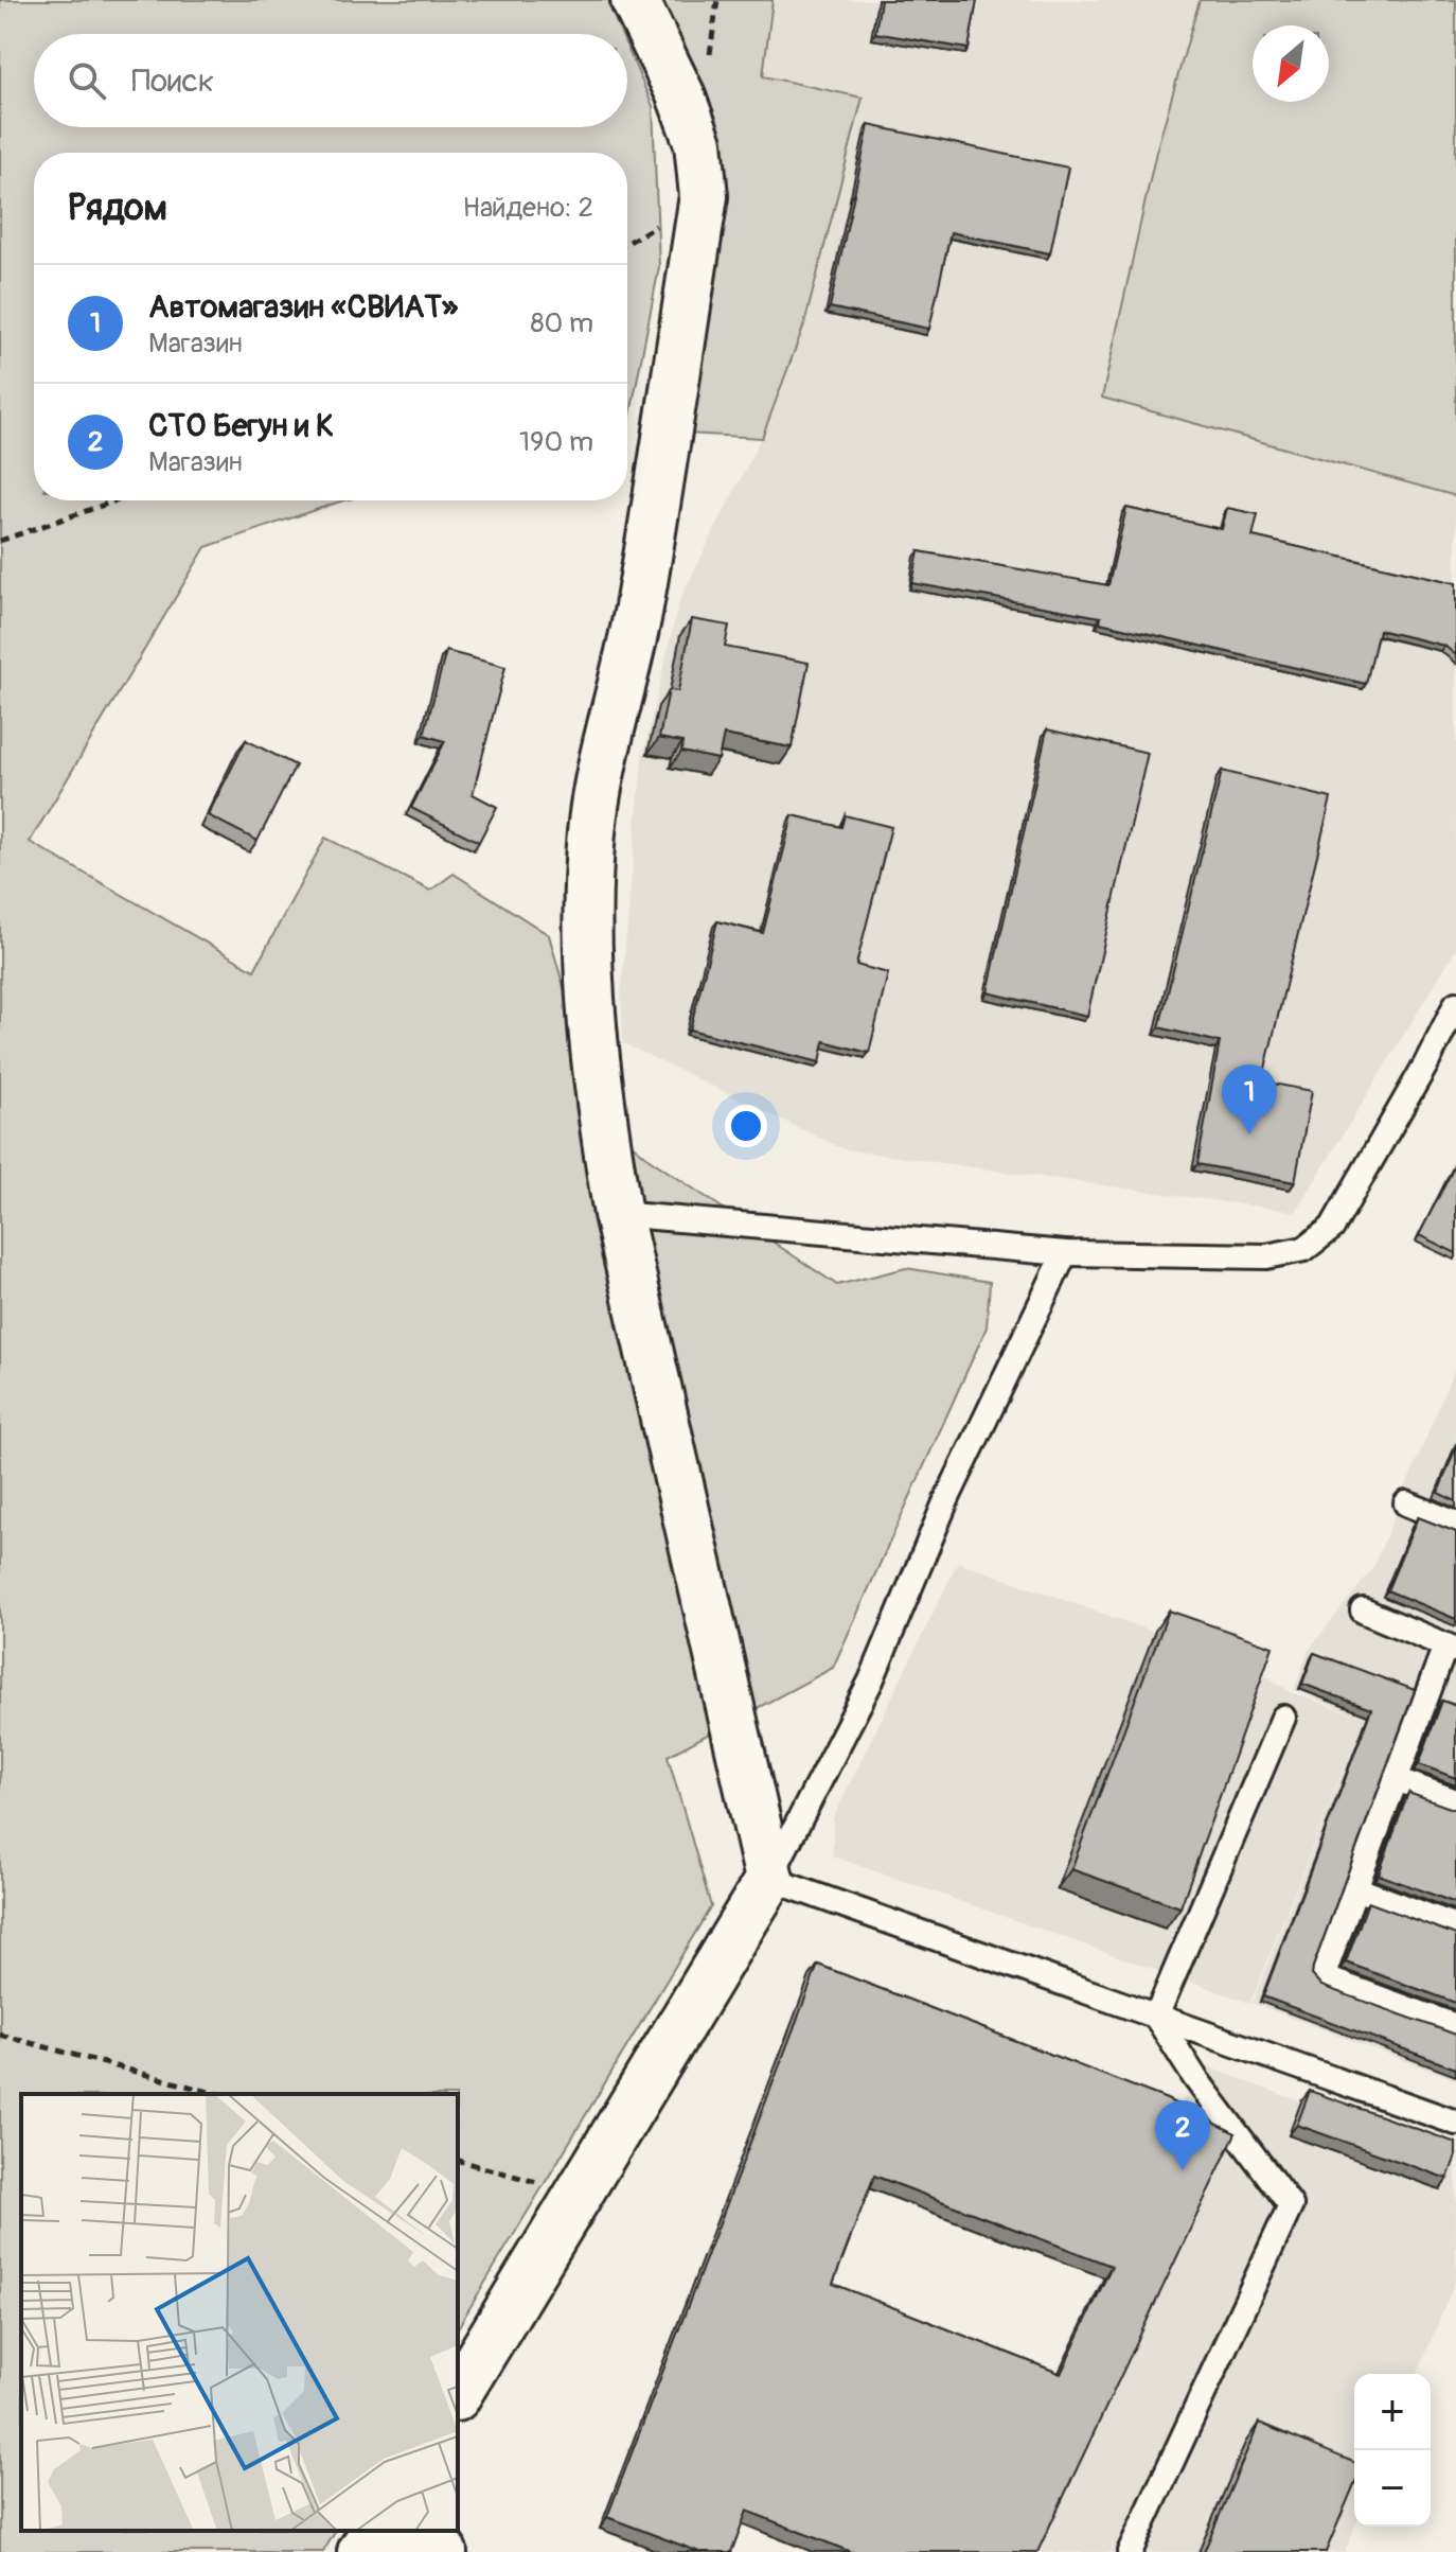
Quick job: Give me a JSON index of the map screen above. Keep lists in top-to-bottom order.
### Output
{
  "north": "bottom left",
  "page": {
    "search": "Поиск",
    "heading": ["Рядом", "Найдено: 2"],
    "list": [
      {
        "mark": "1",
        "name": "Автомагазин «СВИАТ»",
        "note": "Магазин",
        "value": "80 m"
      },
      {
        "mark": "2",
        "name": "СТО Бегун и К",
        "note": "Магазин",
        "value": "190 m"
      }
    ],
    "pins": ["1", "2"],
    "map_buttons": ["+", "−"]
  }
}
